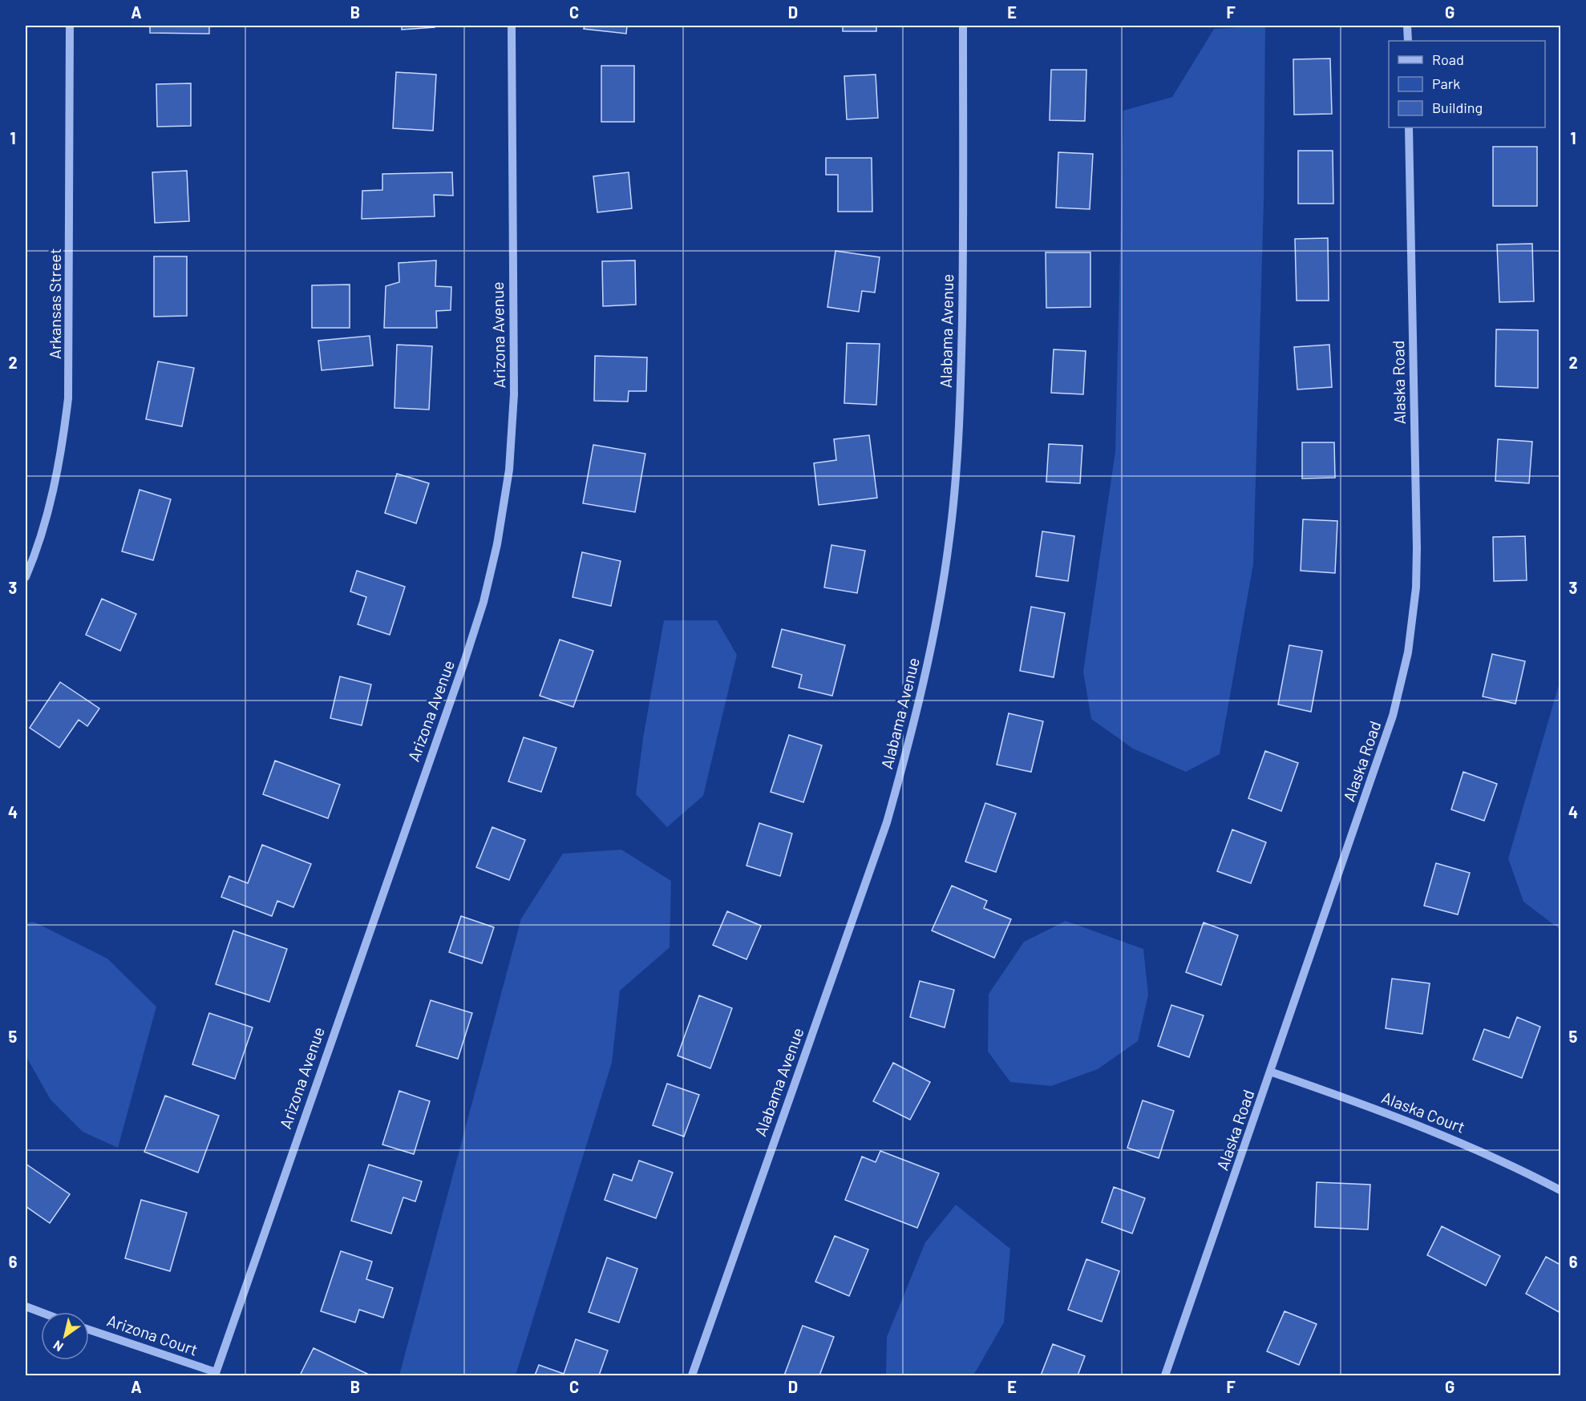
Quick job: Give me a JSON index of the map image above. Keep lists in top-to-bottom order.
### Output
{
  "streets": {
    "street": [
      "Arkansas Street",
      "Alabama Avenue",
      "Arizona Avenue",
      "Alaska Road",
      "Alaska Court",
      "Arizona Court"
    ]
  },
  "crossings": [
    ["Arizona Avenue", "Arizona Court"],
    ["Alaska Road", "Alaska Court"]
  ],
  "legend": ["Road", "Park", "Building"],
  "north": "bottom left",
  "grid": {
    "columns": [
      "A",
      "B",
      "C",
      "D",
      "E",
      "F",
      "G"
    ],
    "rows": [
      "1",
      "2",
      "3",
      "4",
      "5",
      "6"
    ]
  }
}
